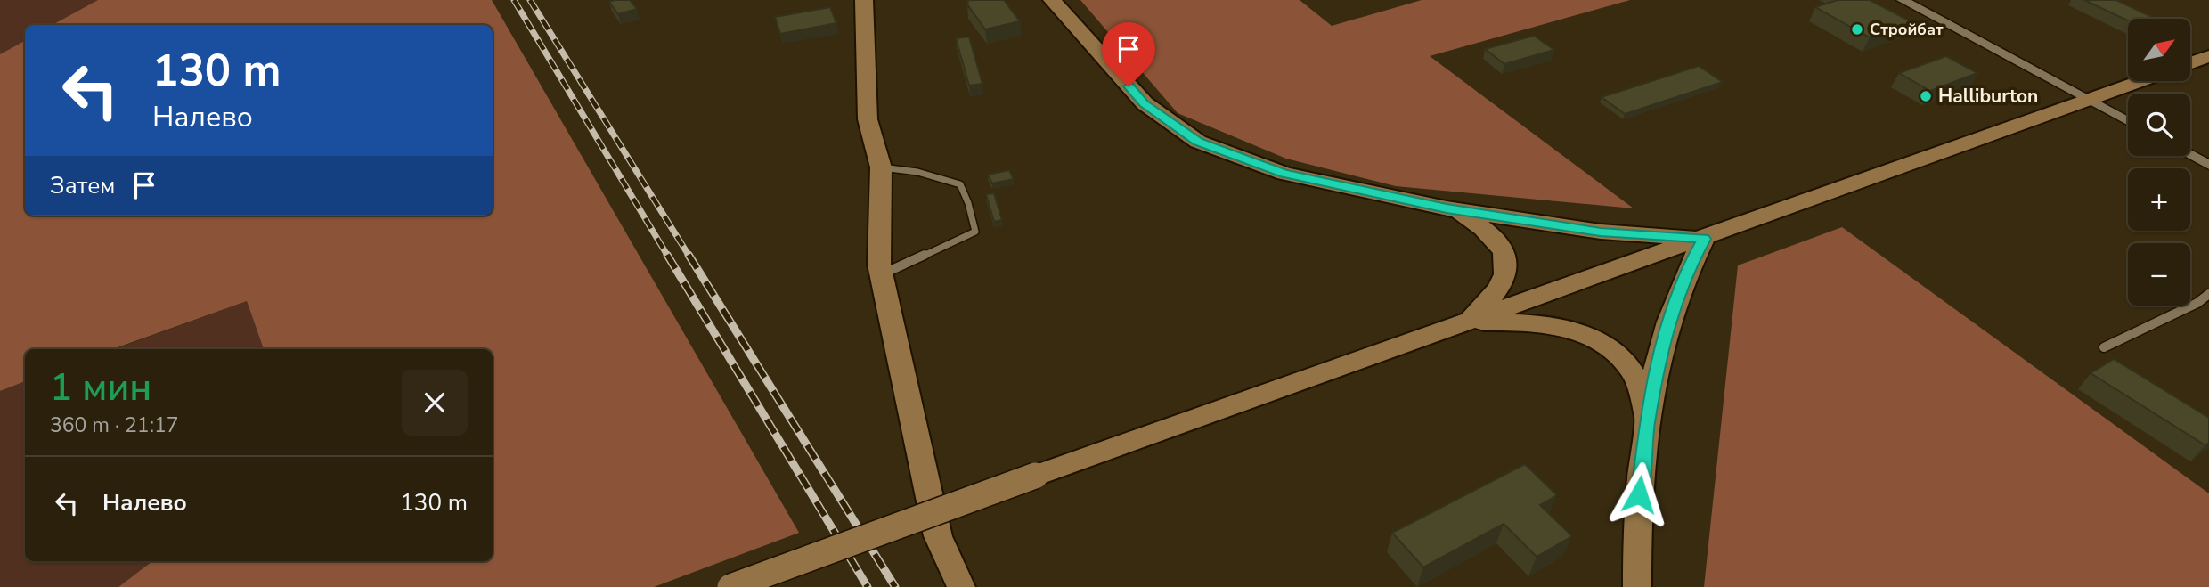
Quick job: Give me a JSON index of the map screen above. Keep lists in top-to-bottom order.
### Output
{
  "places": ["Стройбат", "Halliburton"],
  "north": "top right",
  "page": {
    "map_buttons": ["+", "−"],
    "turn": ["130 m", "Налево"],
    "then": "Затем",
    "heading": ["1 мин", "360 m · 21:17"],
    "list": [
      {
        "name": "Налево",
        "value": "130 m"
      }
    ]
  }
}
